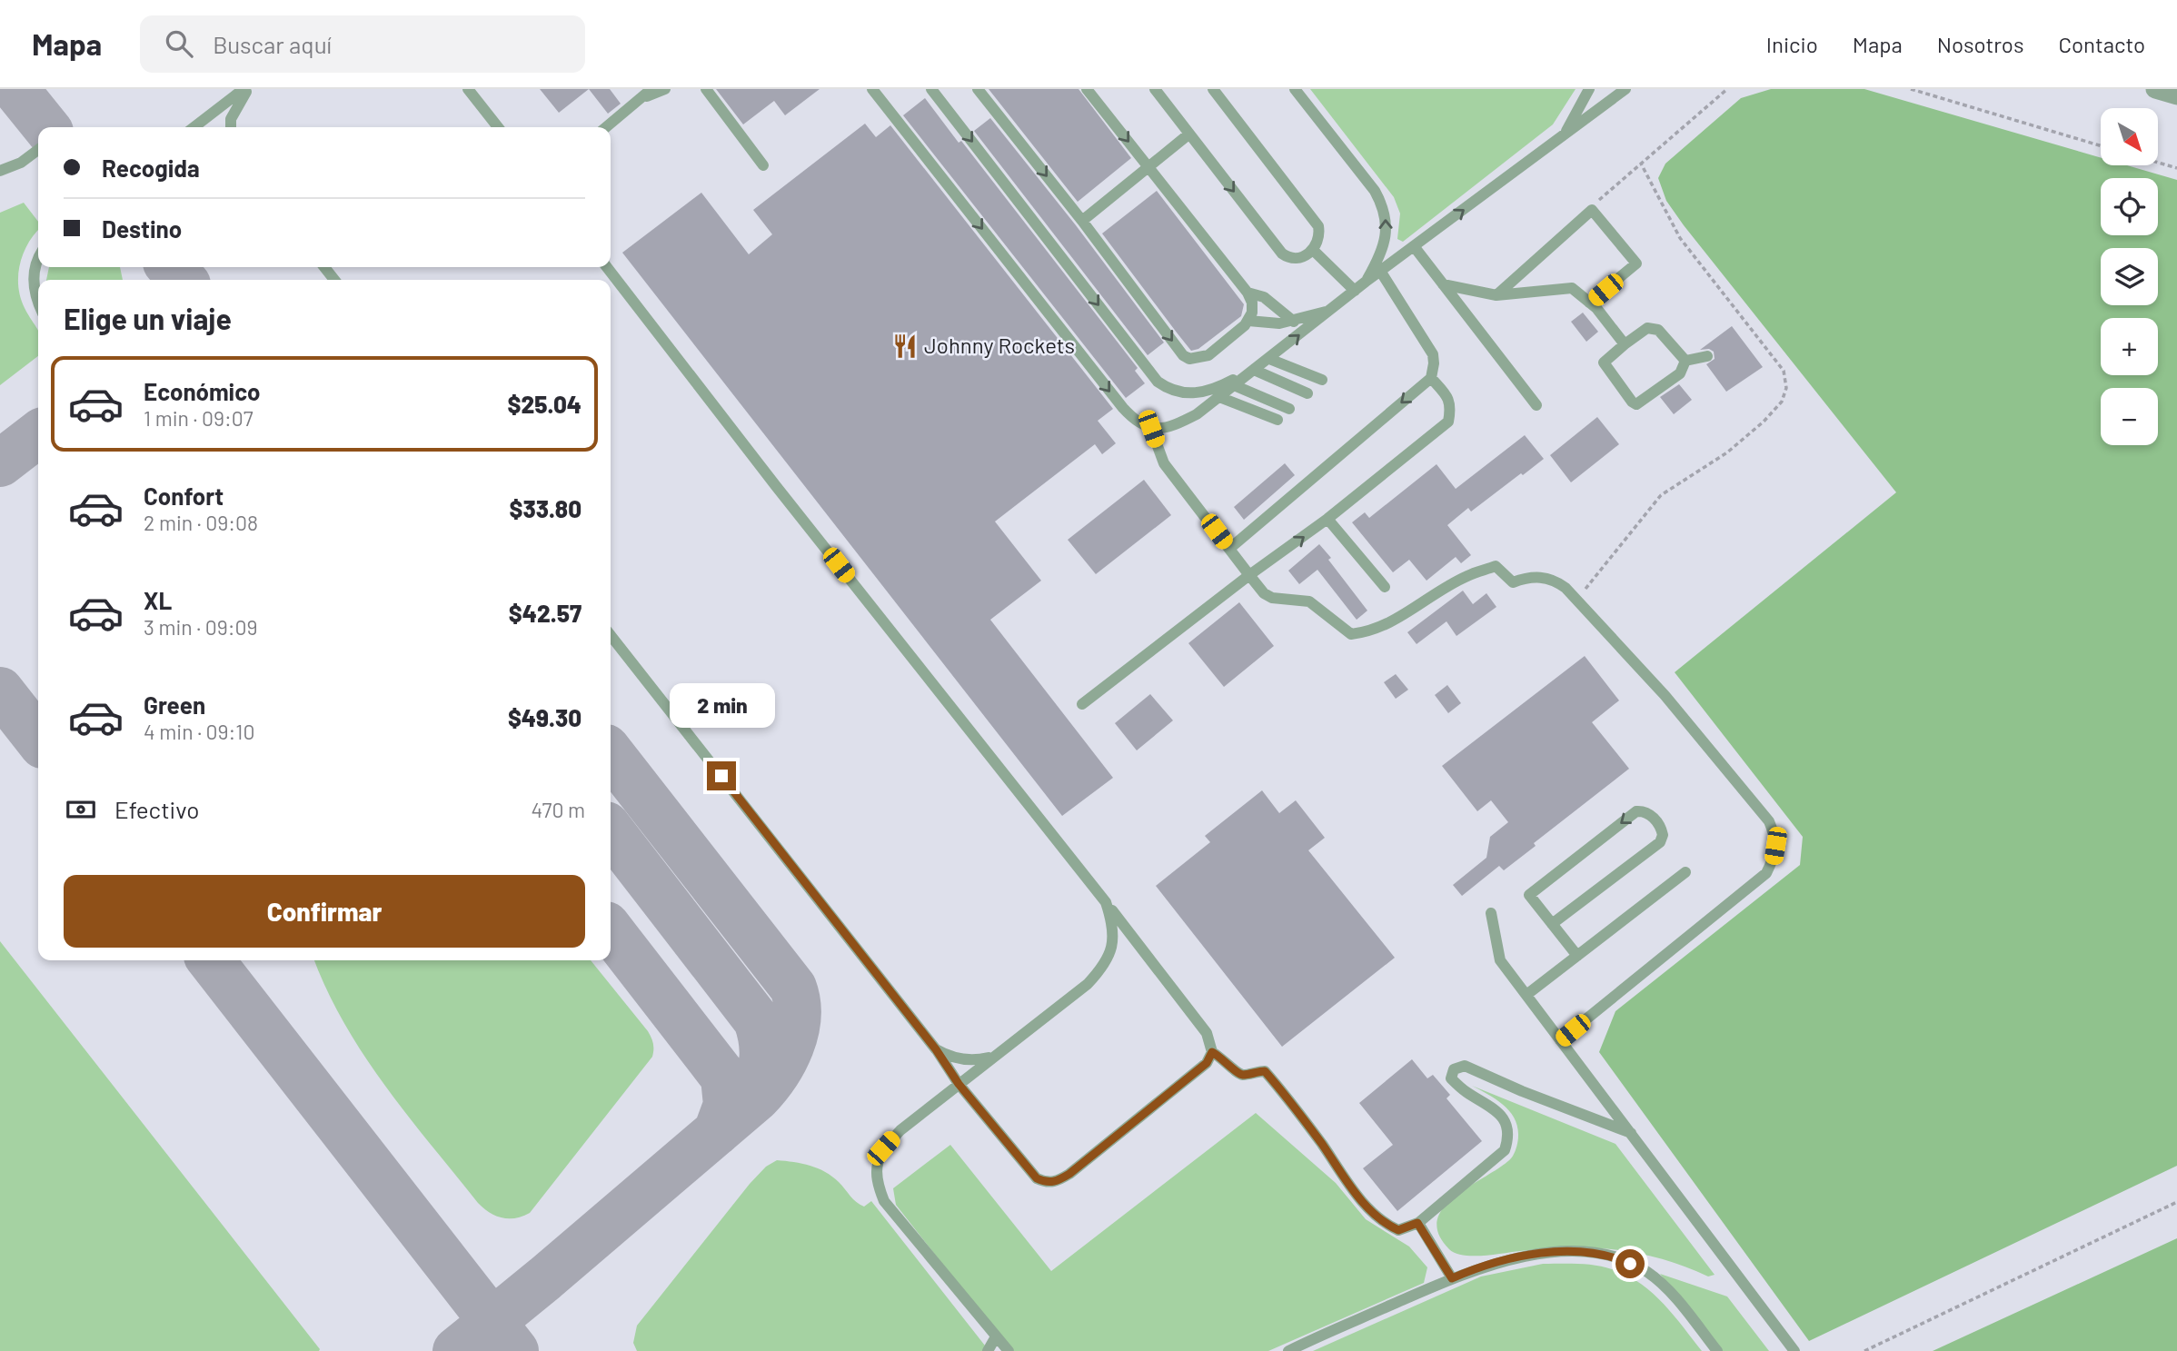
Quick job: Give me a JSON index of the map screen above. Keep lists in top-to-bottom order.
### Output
{
  "places": {
    "restaurant": ["Johnny Rockets"]
  },
  "north": "bottom right",
  "page": {
    "header": "Mapa",
    "search": "Buscar aquí",
    "nav": [
      "Inicio",
      "Mapa",
      "Nosotros",
      "Contacto"
    ],
    "map_buttons": ["+", "−"],
    "banner": ["Recogida", "Destino"],
    "heading": "Elige un viaje",
    "list": [
      {
        "name": "Económico",
        "note": "1 min · 09:07",
        "value": "$25.04"
      },
      {
        "name": "Confort",
        "note": "2 min · 09:08",
        "value": "$33.80"
      },
      {
        "name": "XL",
        "note": "3 min · 09:09",
        "value": "$42.57"
      },
      {
        "name": "Green",
        "note": "4 min · 09:10",
        "value": "$49.30"
      }
    ],
    "bubble": "2 min",
    "pay": ["Efectivo", "470 m"],
    "buttons": "Confirmar"
  }
}
